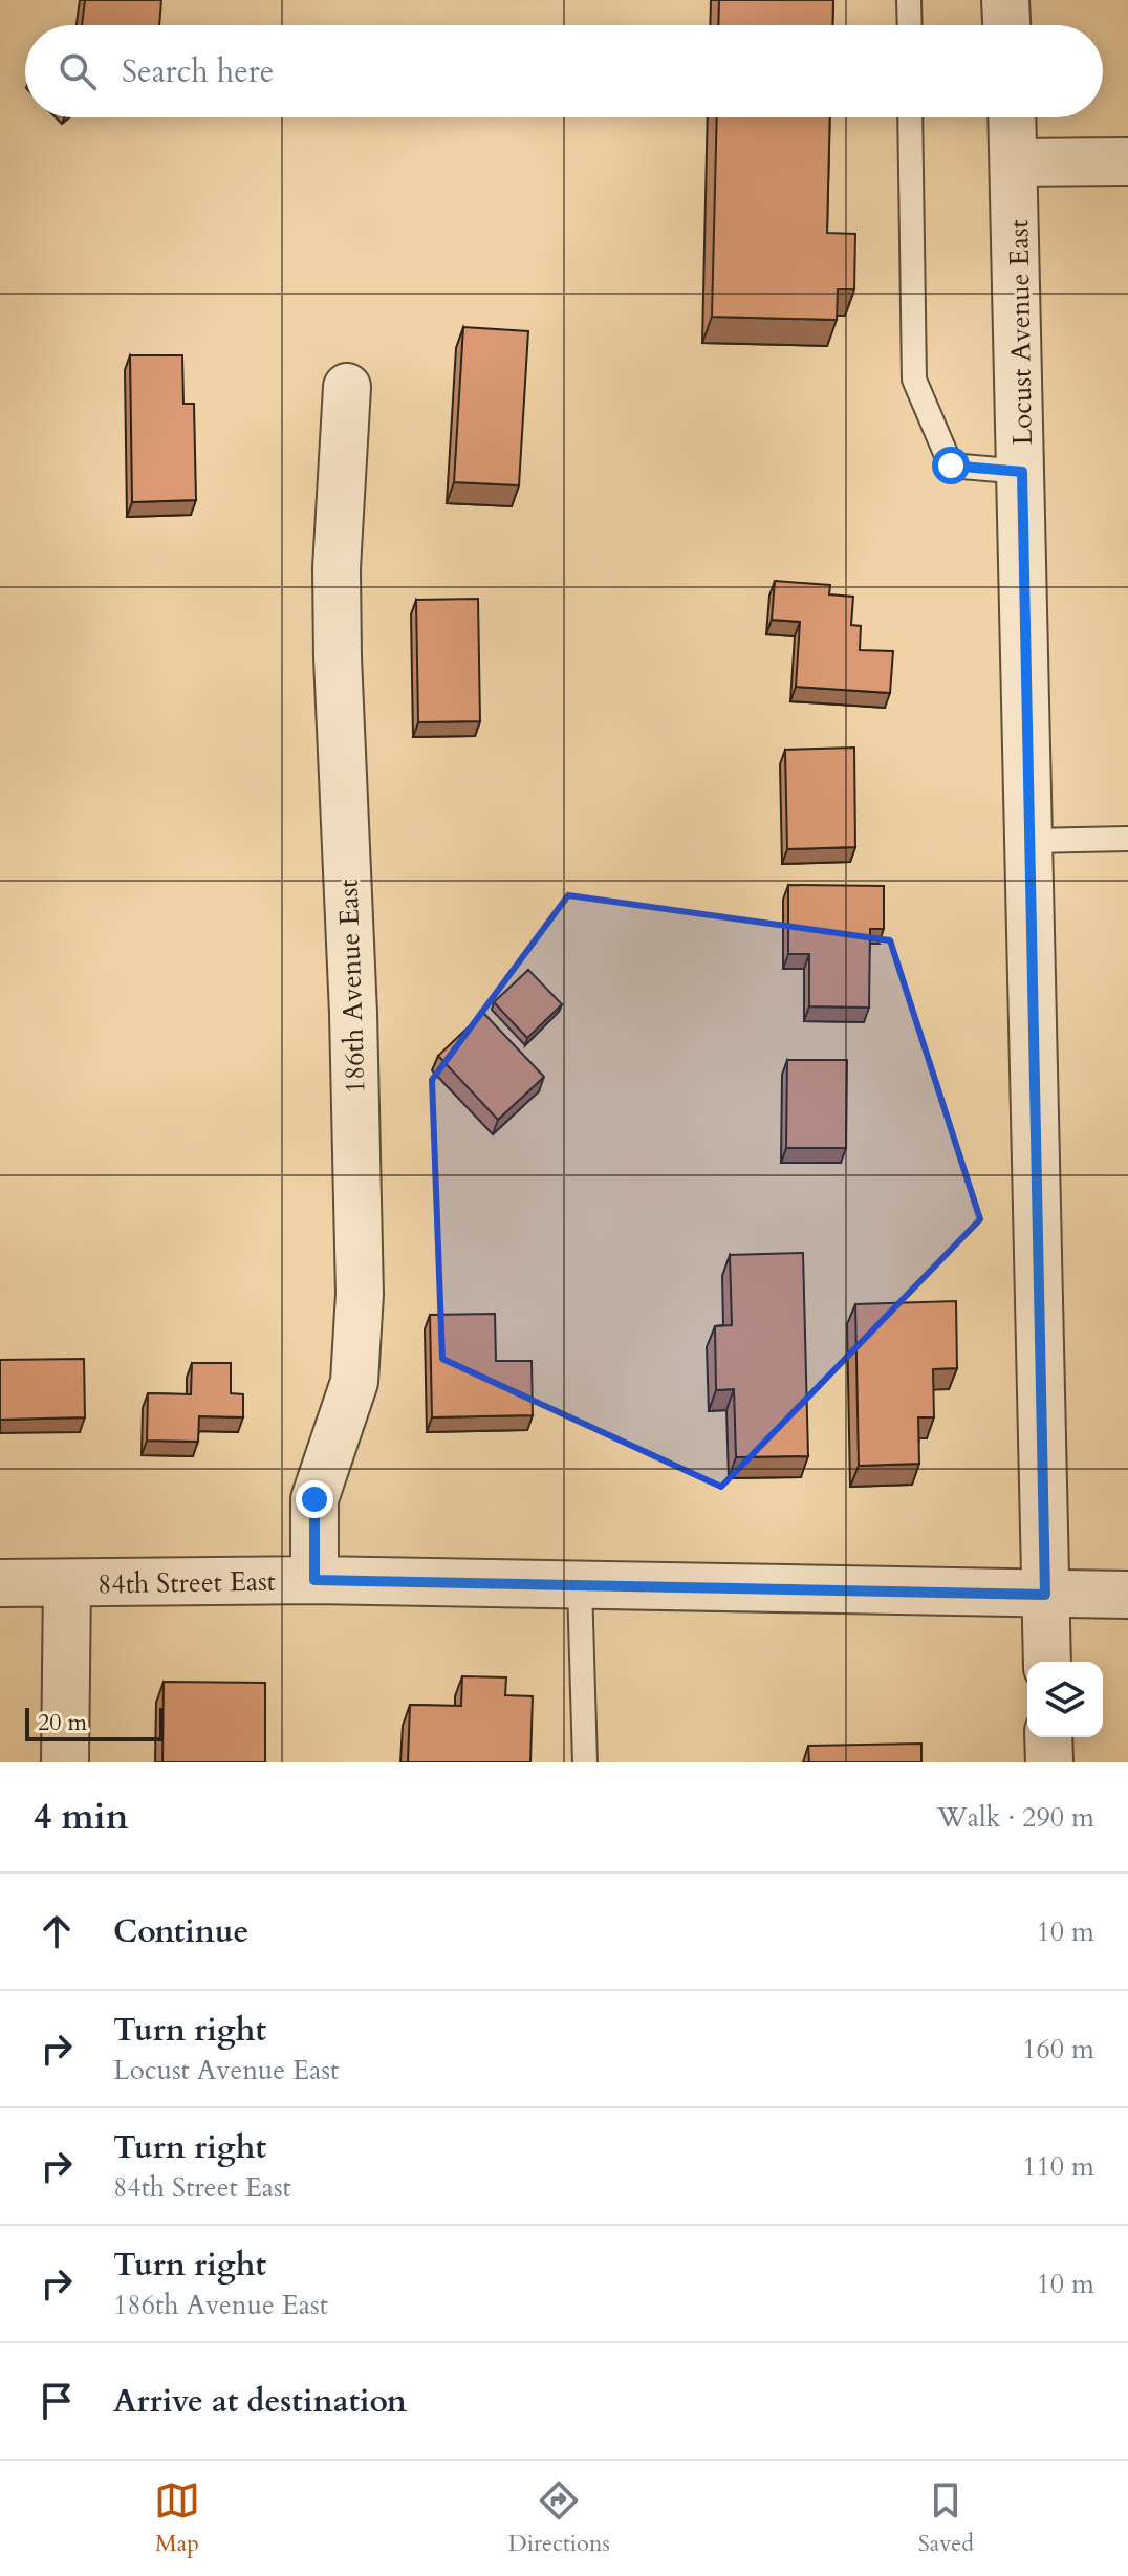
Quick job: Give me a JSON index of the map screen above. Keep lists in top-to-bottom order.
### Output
{
  "streets": {
    "street": ["Locust Avenue East", "186th Avenue East", "84th Street East"]
  },
  "crossings": [
    ["Locust Avenue East", "84th Street East"],
    ["186th Avenue East", "84th Street East"]
  ],
  "scale_bar": "20 m",
  "page": {
    "search": "Search here",
    "scale": "20 m",
    "heading": ["4 min", "Walk · 290 m"],
    "list": [
      ["Continue", "10 m"],
      ["Turn right", "Locust Avenue East", "160 m"],
      ["Turn right", "84th Street East", "110 m"],
      ["Turn right", "186th Avenue East", "10 m"],
      "Arrive at destination"
    ],
    "nav": ["Map", "Directions", "Saved"]
  }
}
